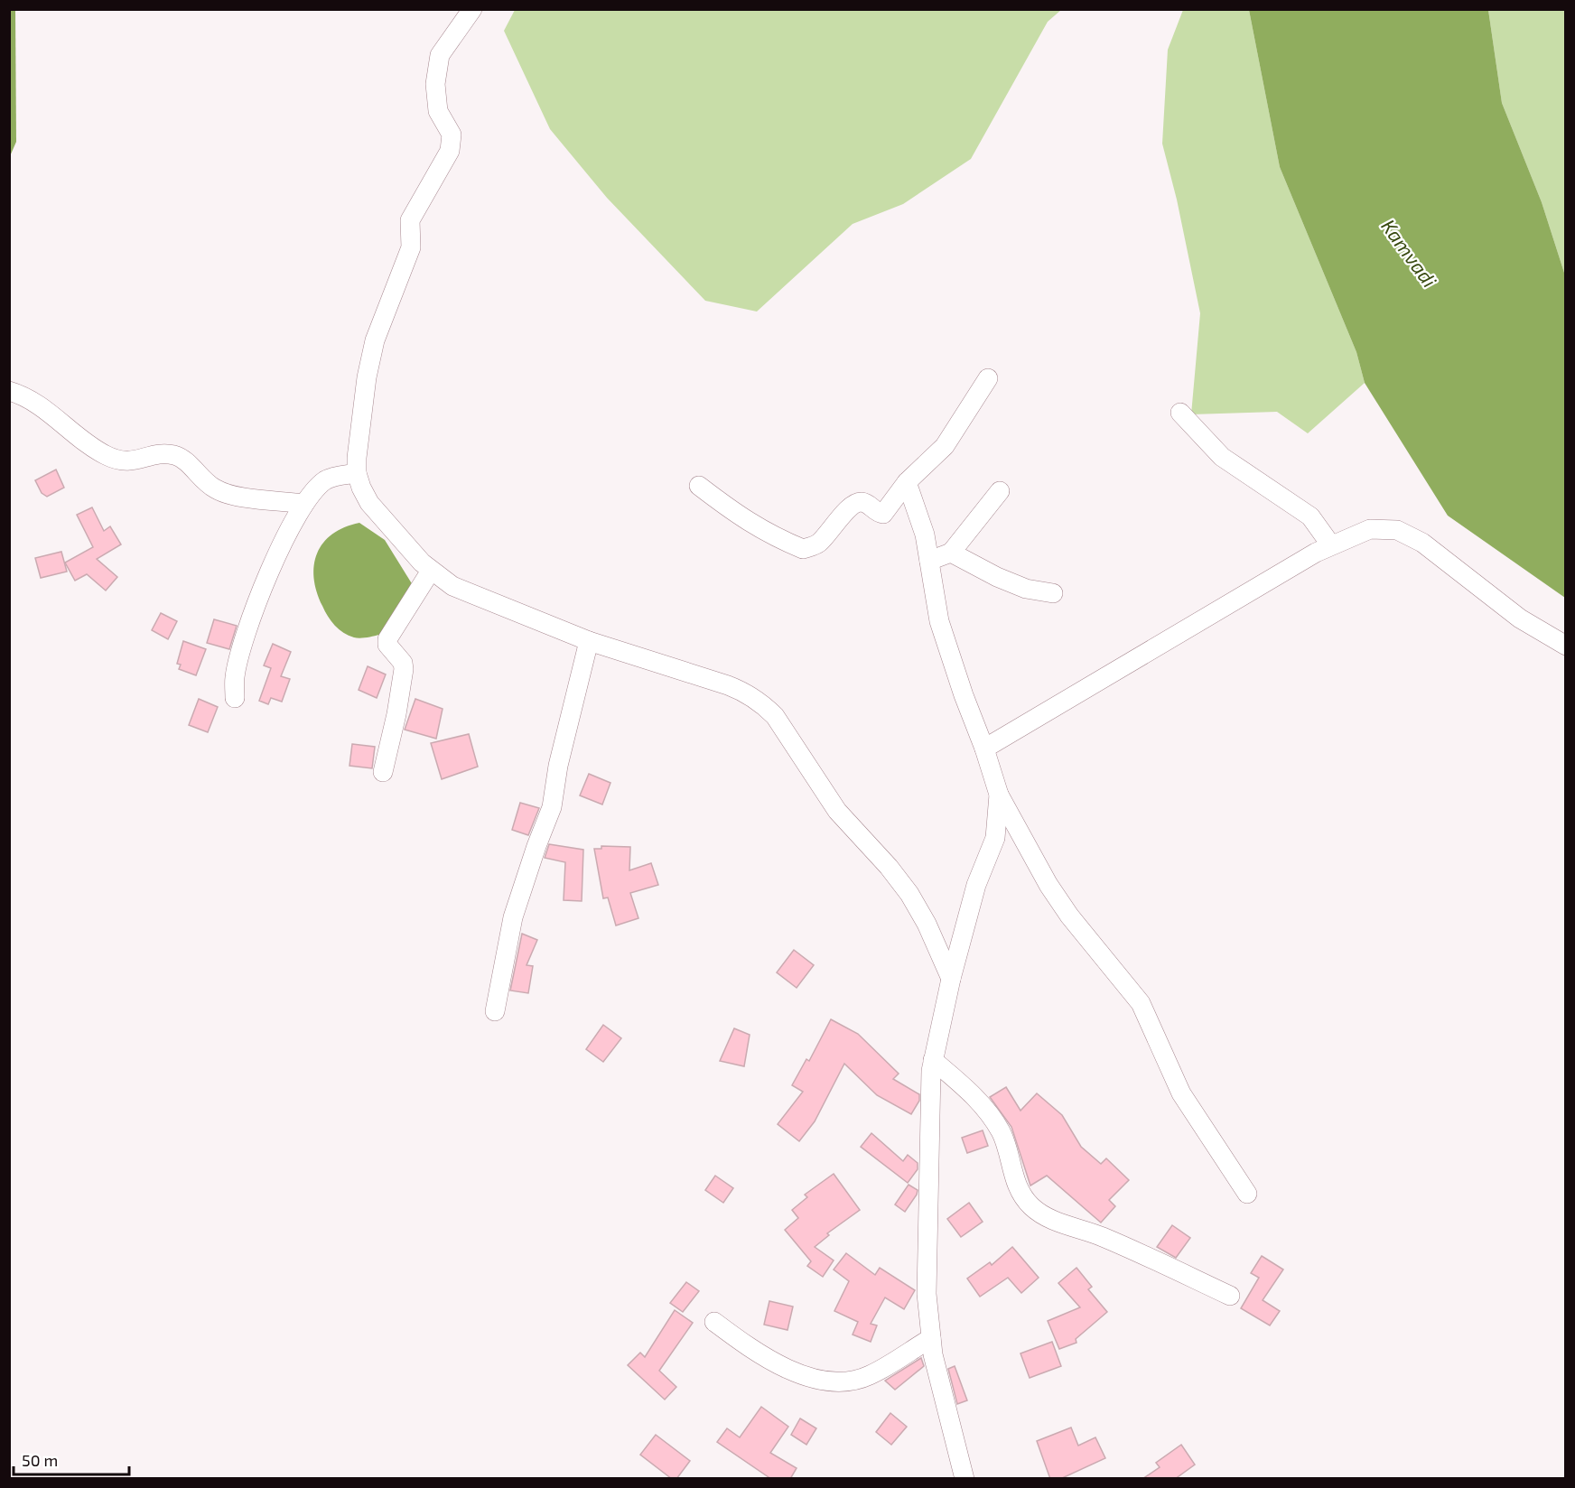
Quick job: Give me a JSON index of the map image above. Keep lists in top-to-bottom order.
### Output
{
  "water": ["Kamvadi"],
  "scale_bar": "50 m"
}
